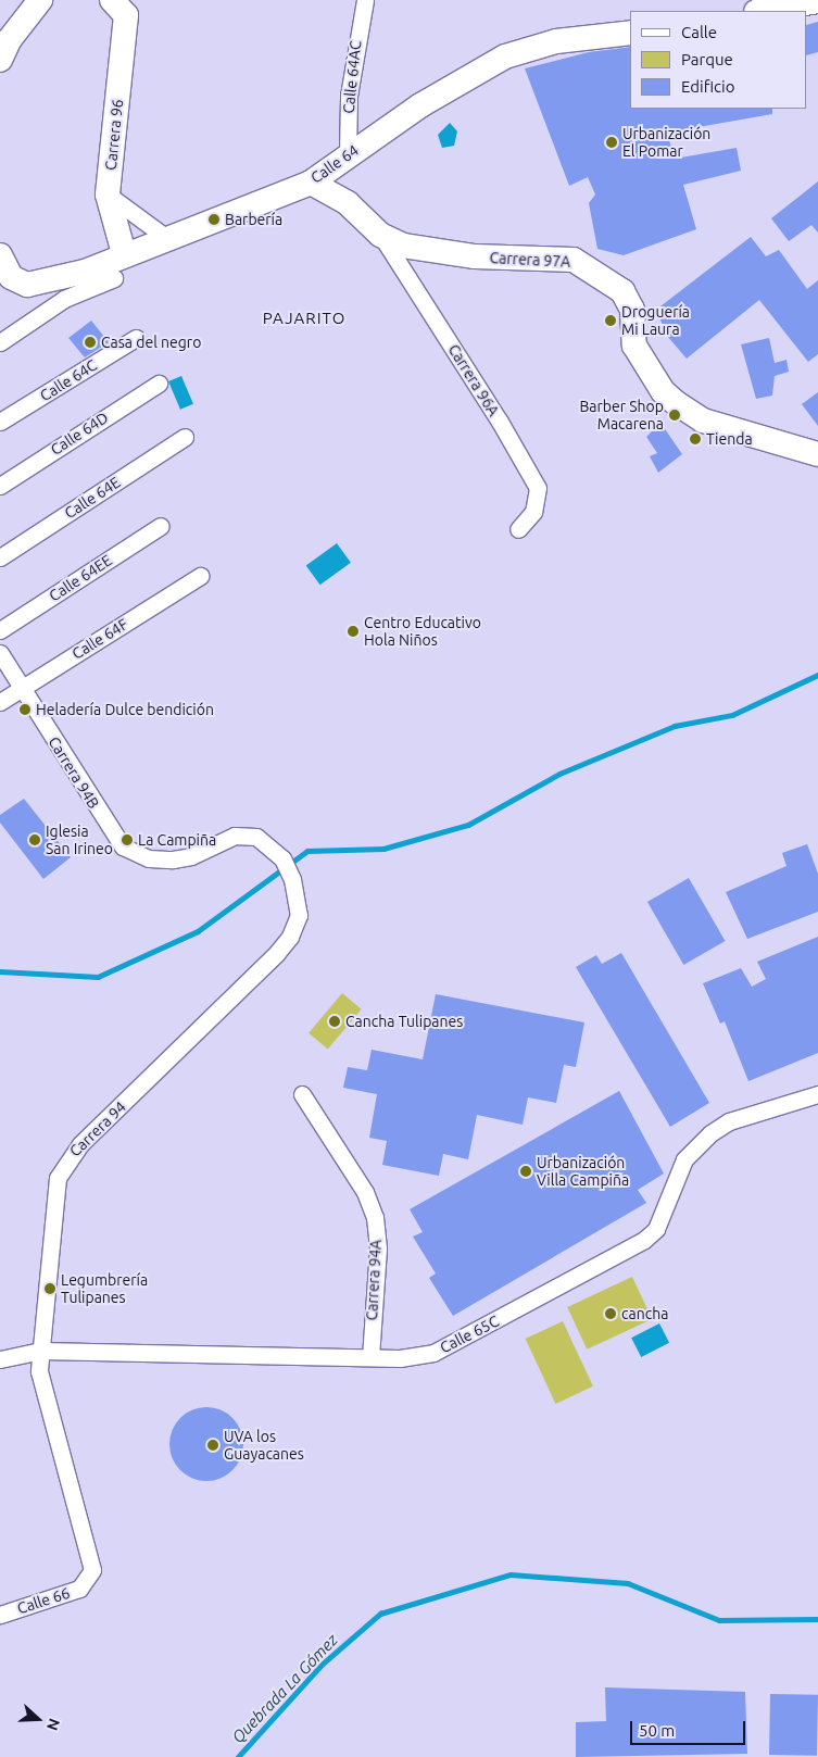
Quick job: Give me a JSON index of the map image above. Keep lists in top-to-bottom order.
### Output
{
  "streets": {
    "street": [
      "Calle 64AC",
      "Carrera 96",
      "Calle 64",
      "Carrera 97A",
      "Calle 64C",
      "Carrera 96A",
      "Calle 64D",
      "Calle 64E",
      "Calle 64EE",
      "Calle 64F",
      "Carrera 94B",
      "Carrera 94",
      "Carrera 94A",
      "Calle 65C",
      "Calle 66"
    ]
  },
  "crossings": [
    ["Calle 64AC", "Calle 64"],
    ["Carrera 96", "Calle 64"],
    ["Carrera 97A", "Carrera 96A"],
    ["Calle 64F", "Carrera 94B"],
    ["Carrera 94B", "Carrera 94"],
    ["Carrera 94", "Calle 65C"],
    ["Carrera 94", "Calle 66"],
    ["Carrera 94A", "Calle 65C"]
  ],
  "districts": ["PAJARITO"],
  "water": ["Quebrada La Gómez"],
  "places": [
    "Urbanización El Pomar",
    "Barbería",
    "Droguería Mi Laura",
    "Casa del negro",
    "Barber Shop Macarena",
    "Tienda",
    "Centro Educativo Hola Niños",
    "Heladería Dulce bendición",
    "Iglesia San Irineo",
    "La Campiña",
    "Cancha Tulipanes",
    "Urbanización Villa Campiña",
    "Legumbrería Tulipanes",
    "cancha",
    "UVA los Guayacanes"
  ],
  "legend": ["Calle", "Parque", "Edificio"],
  "scale_bar": "50 m",
  "north": "right"
}
